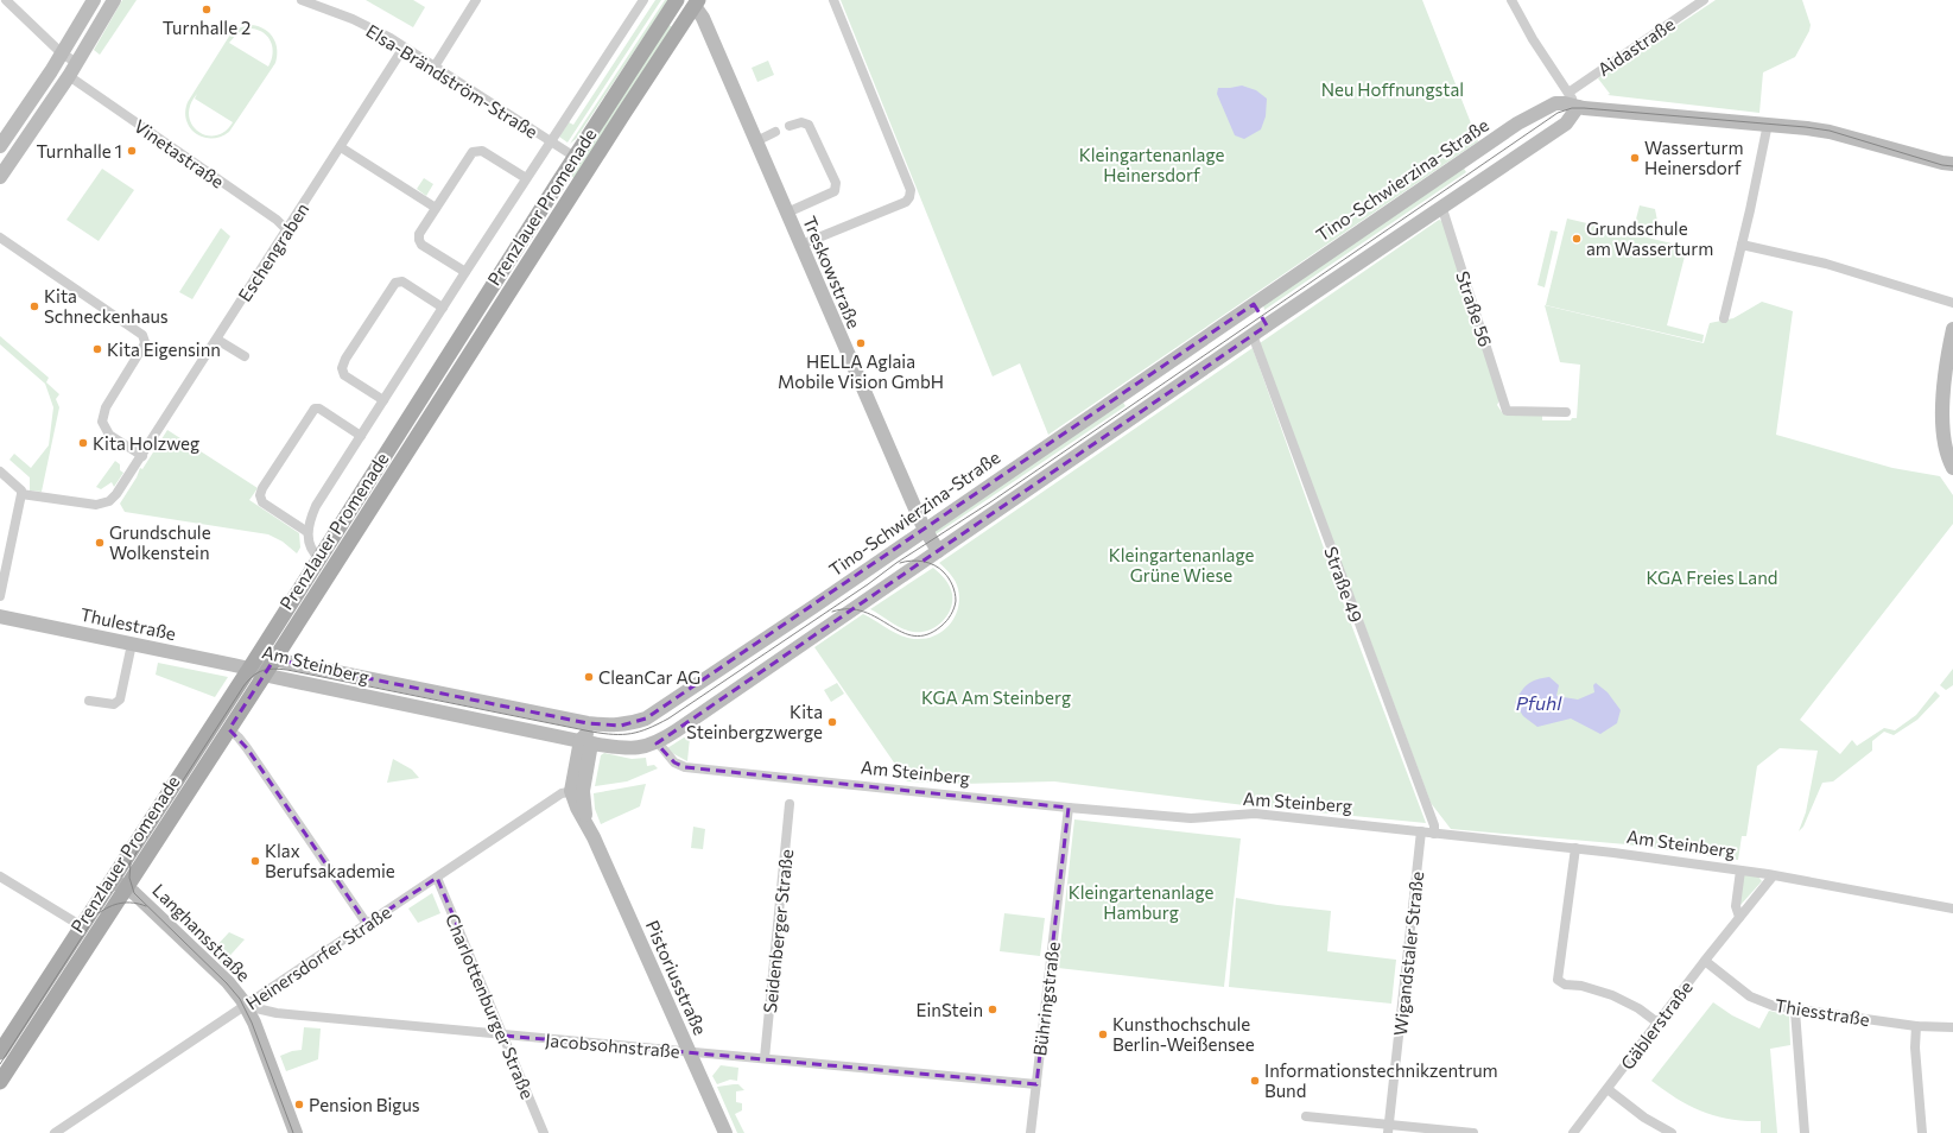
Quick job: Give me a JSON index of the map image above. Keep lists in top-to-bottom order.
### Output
{
  "streets": {
    "main road": [
      "Tino-Schwierzina-Straße",
      "Prenzlauer Promenade",
      "Treskowstraße",
      "Thulestraße",
      "Am Steinberg",
      "Langhansstraße",
      "Pistoriusstraße"
    ],
    "street": [
      "Aidastraße",
      "Elsa-Brändström-Straße",
      "Vinetastraße",
      "Eschengraben",
      "Straße 56",
      "Straße 49",
      "Seidenberger Straße",
      "Wigandstaler Straße",
      "Heinersdorfer Straße",
      "Bühringstraße",
      "Charlottenburger Straße",
      "Thiesstraße",
      "Gäblerstraße",
      "Jacobsohnstraße"
    ]
  },
  "crossings": [
    ["Elsa-Brändström-Straße", "Prenzlauer Promenade"],
    ["Elsa-Brändström-Straße", "Eschengraben"],
    ["Vinetastraße", "Eschengraben"],
    ["Tino-Schwierzina-Straße", "Treskowstraße"],
    ["Tino-Schwierzina-Straße", "Am Steinberg"],
    ["Tino-Schwierzina-Straße", "Pistoriusstraße"],
    ["Prenzlauer Promenade", "Treskowstraße"],
    ["Prenzlauer Promenade", "Thulestraße"],
    ["Prenzlauer Promenade", "Am Steinberg"],
    ["Prenzlauer Promenade", "Langhansstraße"],
    ["Straße 49", "Am Steinberg"],
    ["Thulestraße", "Am Steinberg"],
    ["Am Steinberg", "Wigandstaler Straße"],
    ["Am Steinberg", "Pistoriusstraße"],
    ["Am Steinberg", "Bühringstraße"],
    ["Am Steinberg", "Gäblerstraße"],
    ["Seidenberger Straße", "Jacobsohnstraße"],
    ["Langhansstraße", "Heinersdorfer Straße"],
    ["Langhansstraße", "Jacobsohnstraße"],
    ["Heinersdorfer Straße", "Pistoriusstraße"],
    ["Heinersdorfer Straße", "Charlottenburger Straße"],
    ["Heinersdorfer Straße", "Jacobsohnstraße"],
    ["Pistoriusstraße", "Jacobsohnstraße"],
    ["Bühringstraße", "Jacobsohnstraße"],
    ["Charlottenburger Straße", "Jacobsohnstraße"],
    ["Thiesstraße", "Gäblerstraße"]
  ],
  "water": ["Pfuhl"],
  "parks": [
    "Neu Hoffnungstal",
    "Kleingartenanlage Heinersdorf",
    "Kleingartenanlage Grüne Wiese",
    "KGA Freies Land",
    "KGA Am Steinberg",
    "Kleingartenanlage Hamburg"
  ],
  "places": [
    "Turnhalle 2",
    "Turnhalle 1",
    "Wasserturm Heinersdorf",
    "Grundschule am Wasserturm",
    "Kita Schneckenhaus",
    "HELLA Aglaia Mobile Vision GmbH",
    "Kita Eigensinn",
    "Kita Holzweg",
    "Grundschule Wolkenstein",
    "CleanCar AG",
    "Kita Steinbergzwerge",
    "Klax Berufsakademie",
    "EinStein",
    "Kunsthochschule Berlin-Weißensee",
    "Informationstechnikzentrum Bund",
    "Pension Bigus"
  ]
}
